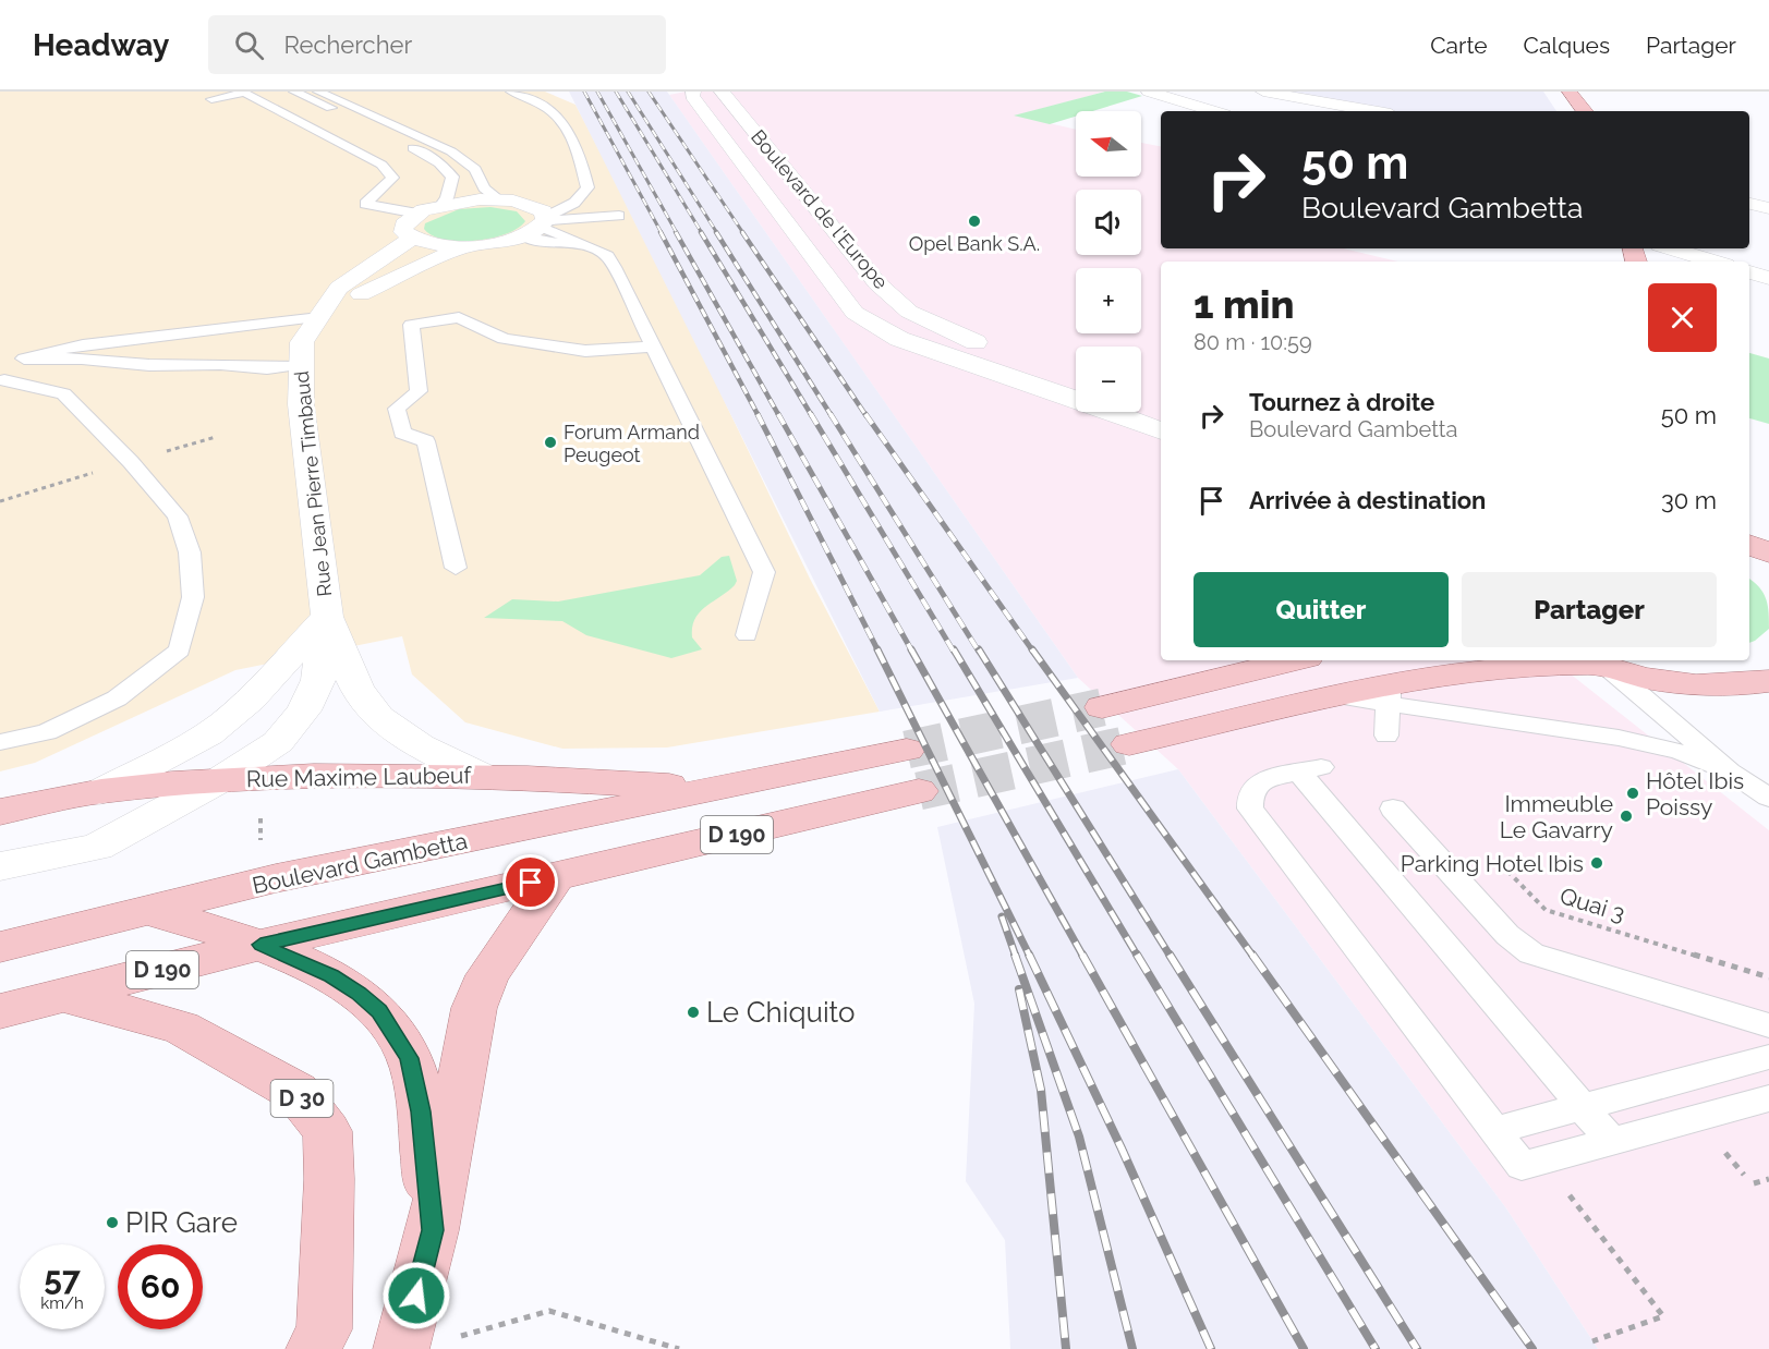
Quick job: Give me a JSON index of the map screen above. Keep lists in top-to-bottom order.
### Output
{
  "streets": {
    "main road": [
      "Rue Maxime Laubeuf",
      "D 190",
      "Boulevard Gambetta",
      "D 30"
    ],
    "street": ["Boulevard de l'Europe", "Rue Jean Pierre Timbaud"],
    "path": ["Quai 3"]
  },
  "crossings": [
    ["Rue Jean Pierre Timbaud", "Rue Maxime Laubeuf"],
    ["Rue Maxime Laubeuf", "D 190"],
    ["Rue Maxime Laubeuf", "Boulevard Gambetta"],
    ["D 190", "Boulevard Gambetta"],
    ["D 190", "D 30"]
  ],
  "places": [
    "Opel Bank S.A.",
    "Forum Armand Peugeot",
    "Hôtel Ibis Poissy",
    "Immeuble Le Gavarry",
    "Parking Hotel Ibis",
    "Le Chiquito",
    "PIR Gare"
  ],
  "north": "left",
  "page": {
    "header": "Headway",
    "search": "Rechercher",
    "nav": ["Carte", "Calques", "Partager"],
    "map_buttons": ["+", "−"],
    "turn": ["50 m", "Boulevard Gambetta"],
    "heading": ["1 min", "80 m · 10:59"],
    "list": [
      {
        "name": "Tournez à droite",
        "note": "Boulevard Gambetta",
        "value": "50 m"
      },
      {
        "name": "Arrivée à destination",
        "value": "30 m"
      }
    ],
    "buttons": ["Quitter", "Partager"],
    "speed": "57 km/h",
    "limit": "60"
  }
}
